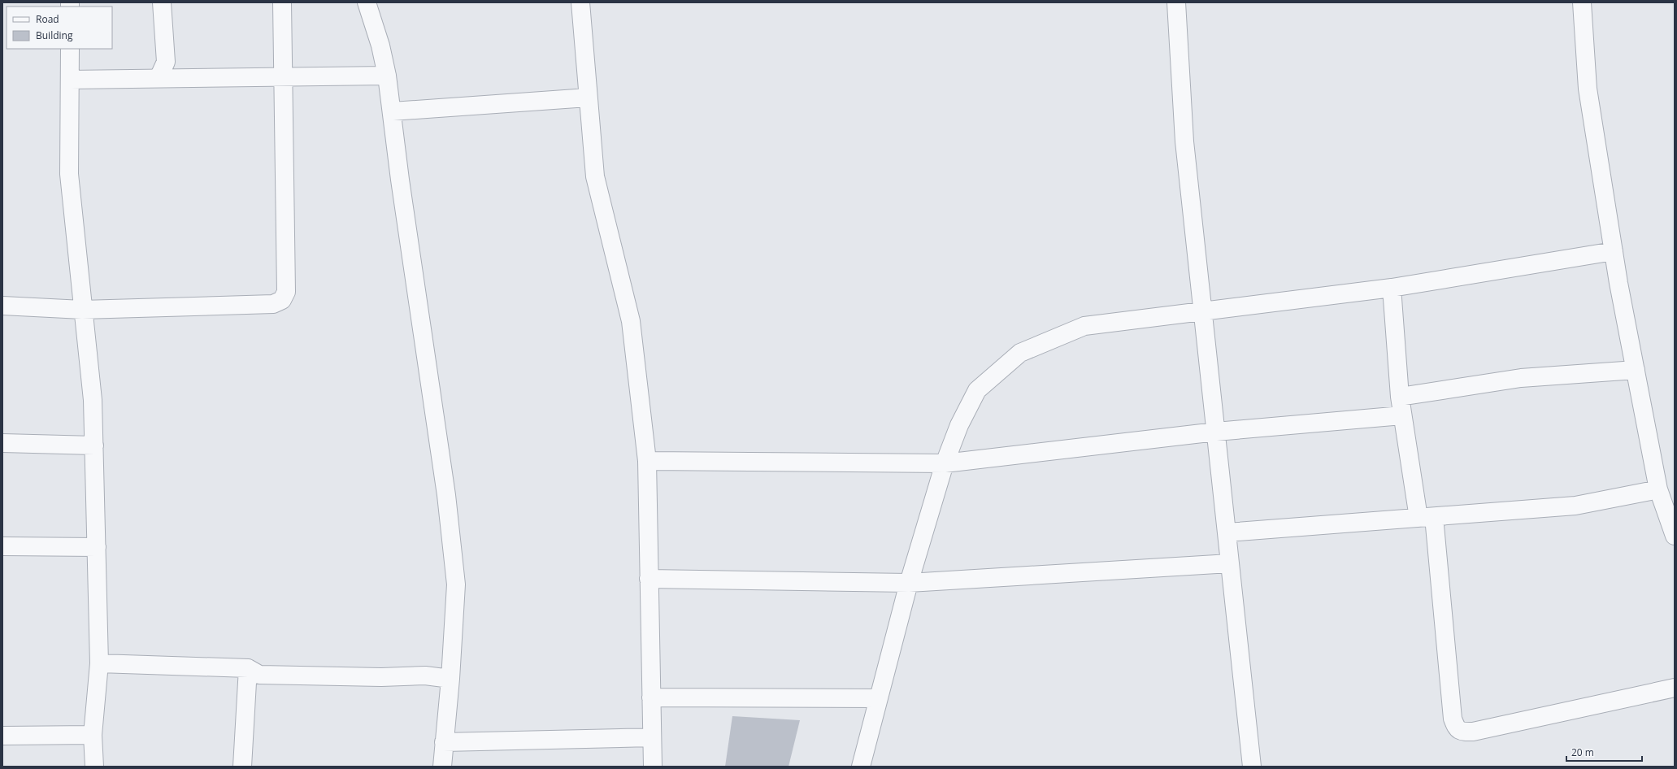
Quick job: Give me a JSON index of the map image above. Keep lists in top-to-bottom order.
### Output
{
  "legend": ["Road", "Building"],
  "scale_bar": "20 m"
}
